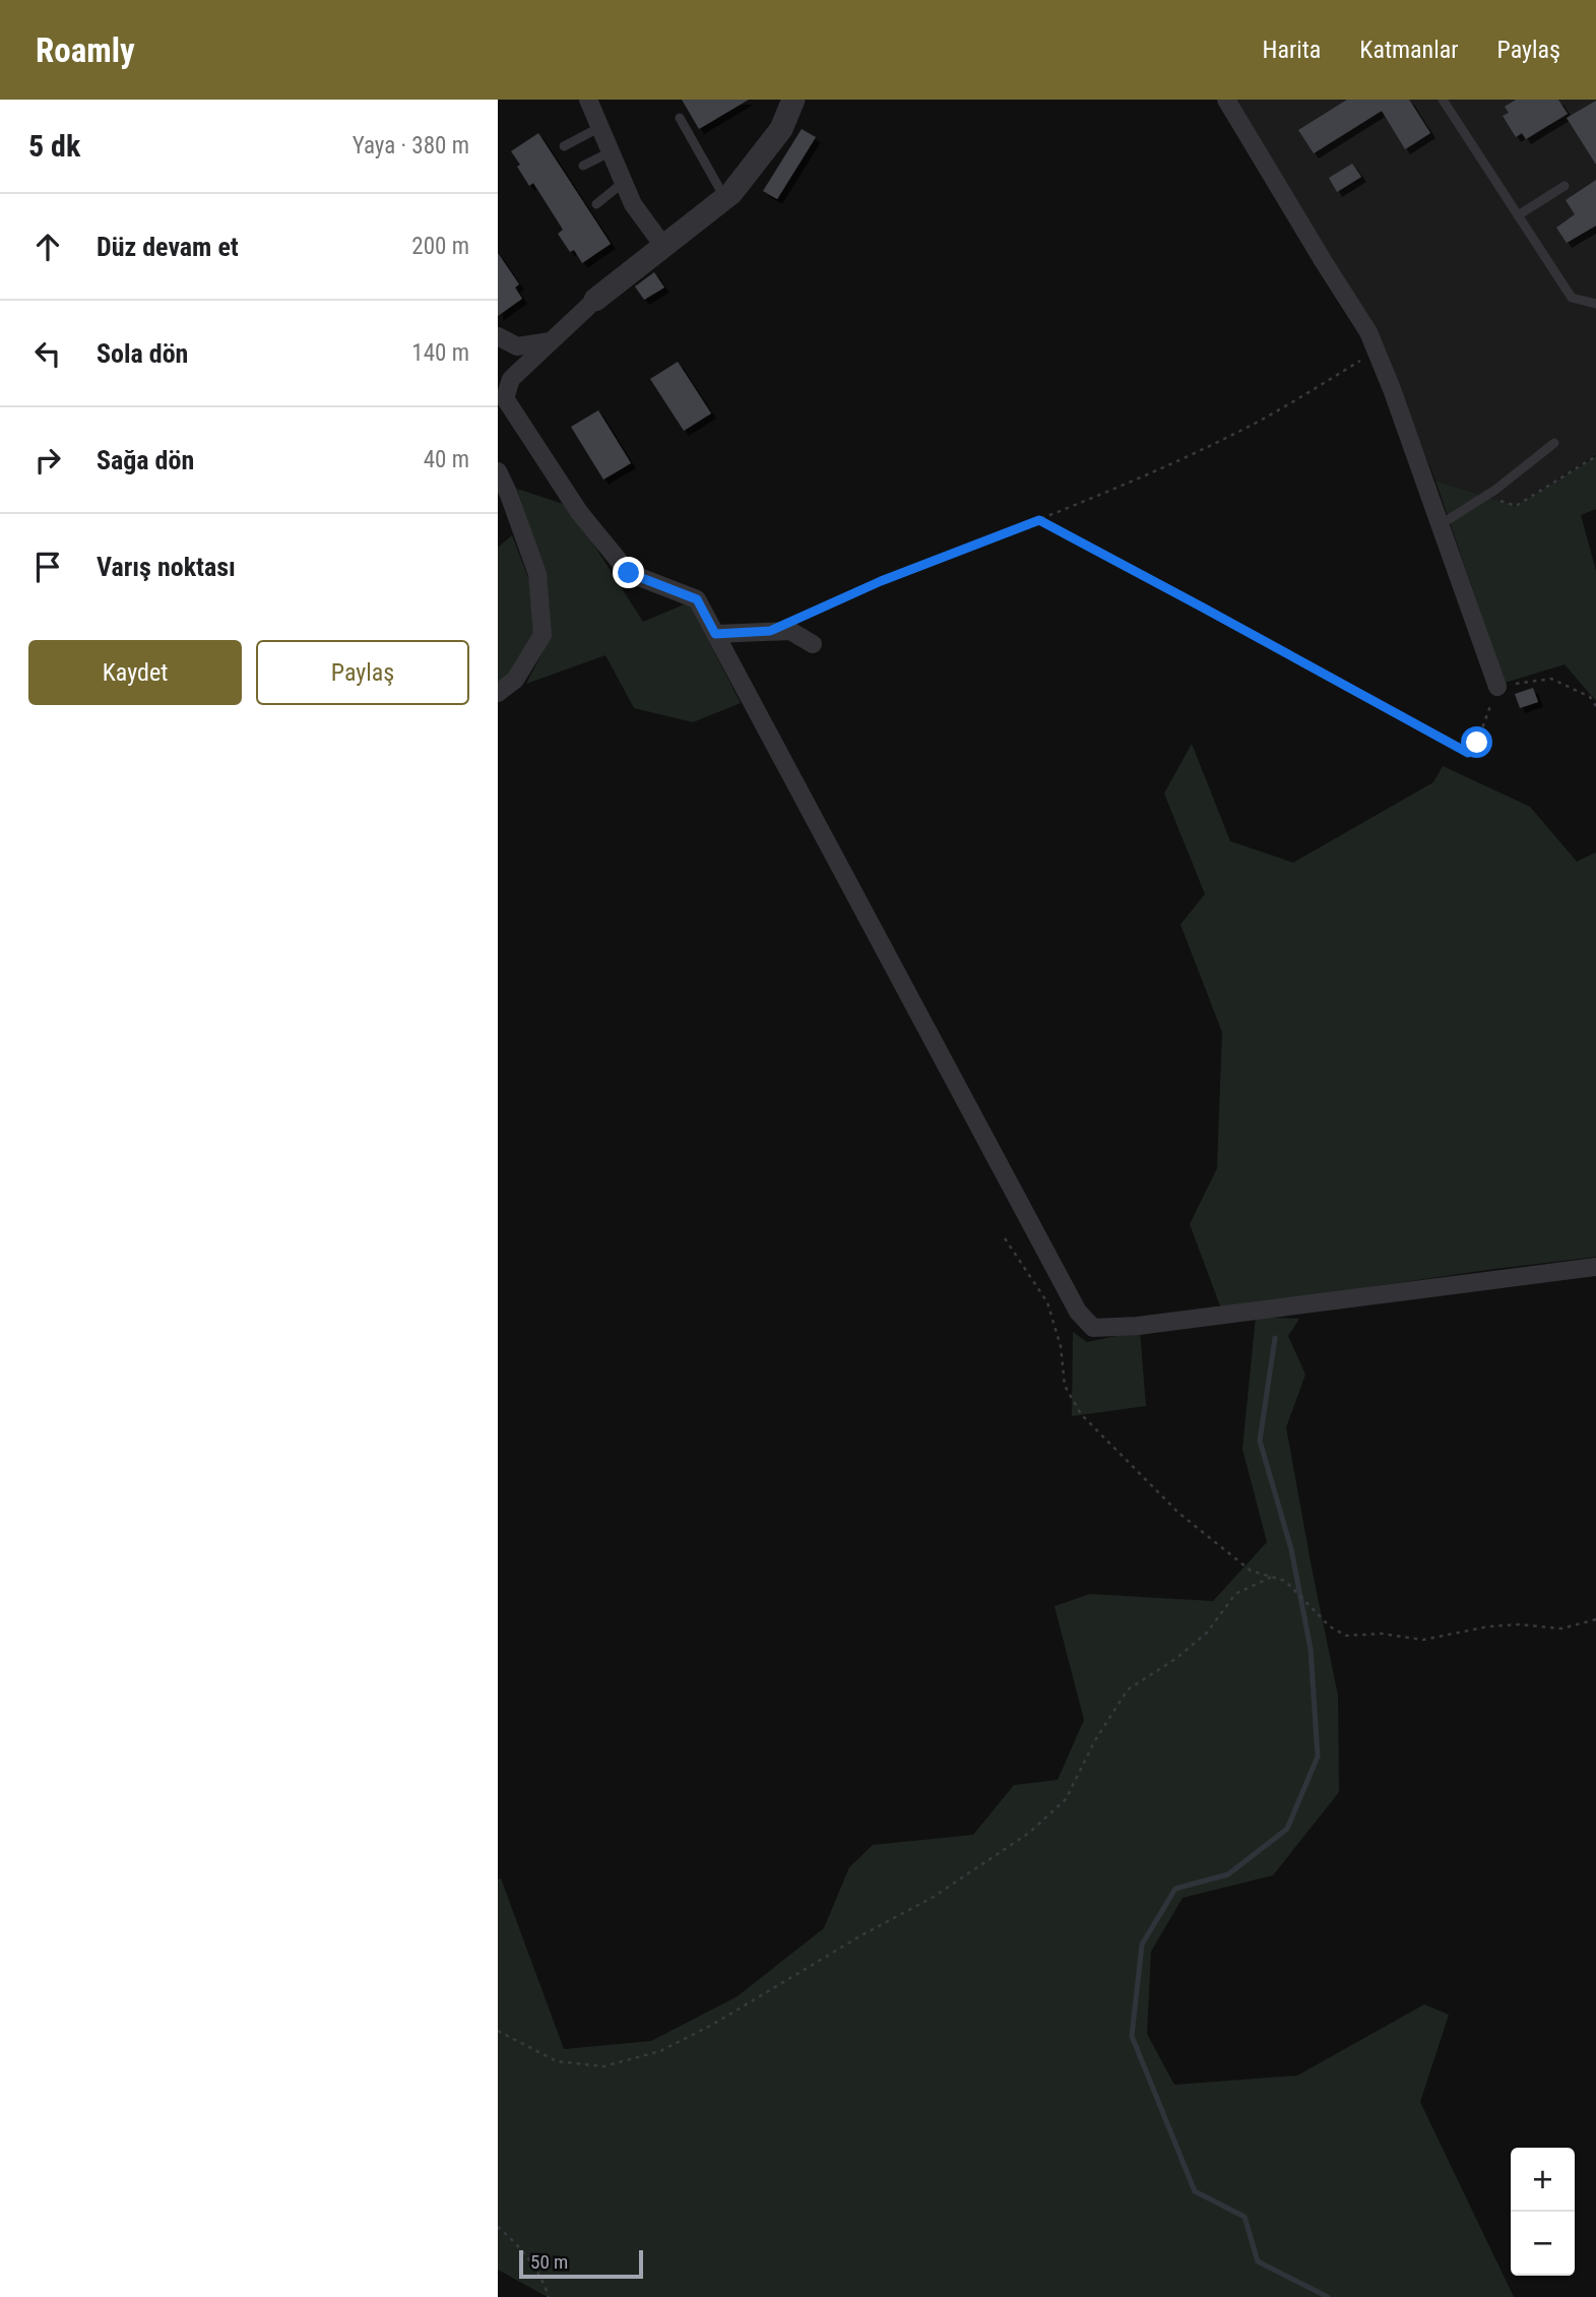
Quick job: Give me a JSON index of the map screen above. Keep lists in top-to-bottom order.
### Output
{
  "scale_bar": "50 m",
  "page": {
    "header": "Roamly",
    "nav": ["Harita", "Katmanlar", "Paylaş"],
    "heading": ["5 dk", "Yaya · 380 m"],
    "list": [
      ["Düz devam et", "200 m"],
      ["Sola dön", "140 m"],
      ["Sağa dön", "40 m"],
      "Varış noktası"
    ],
    "buttons": ["Kaydet", "Paylaş"],
    "map_buttons": ["+", "−"],
    "scale": "50 m"
  }
}
